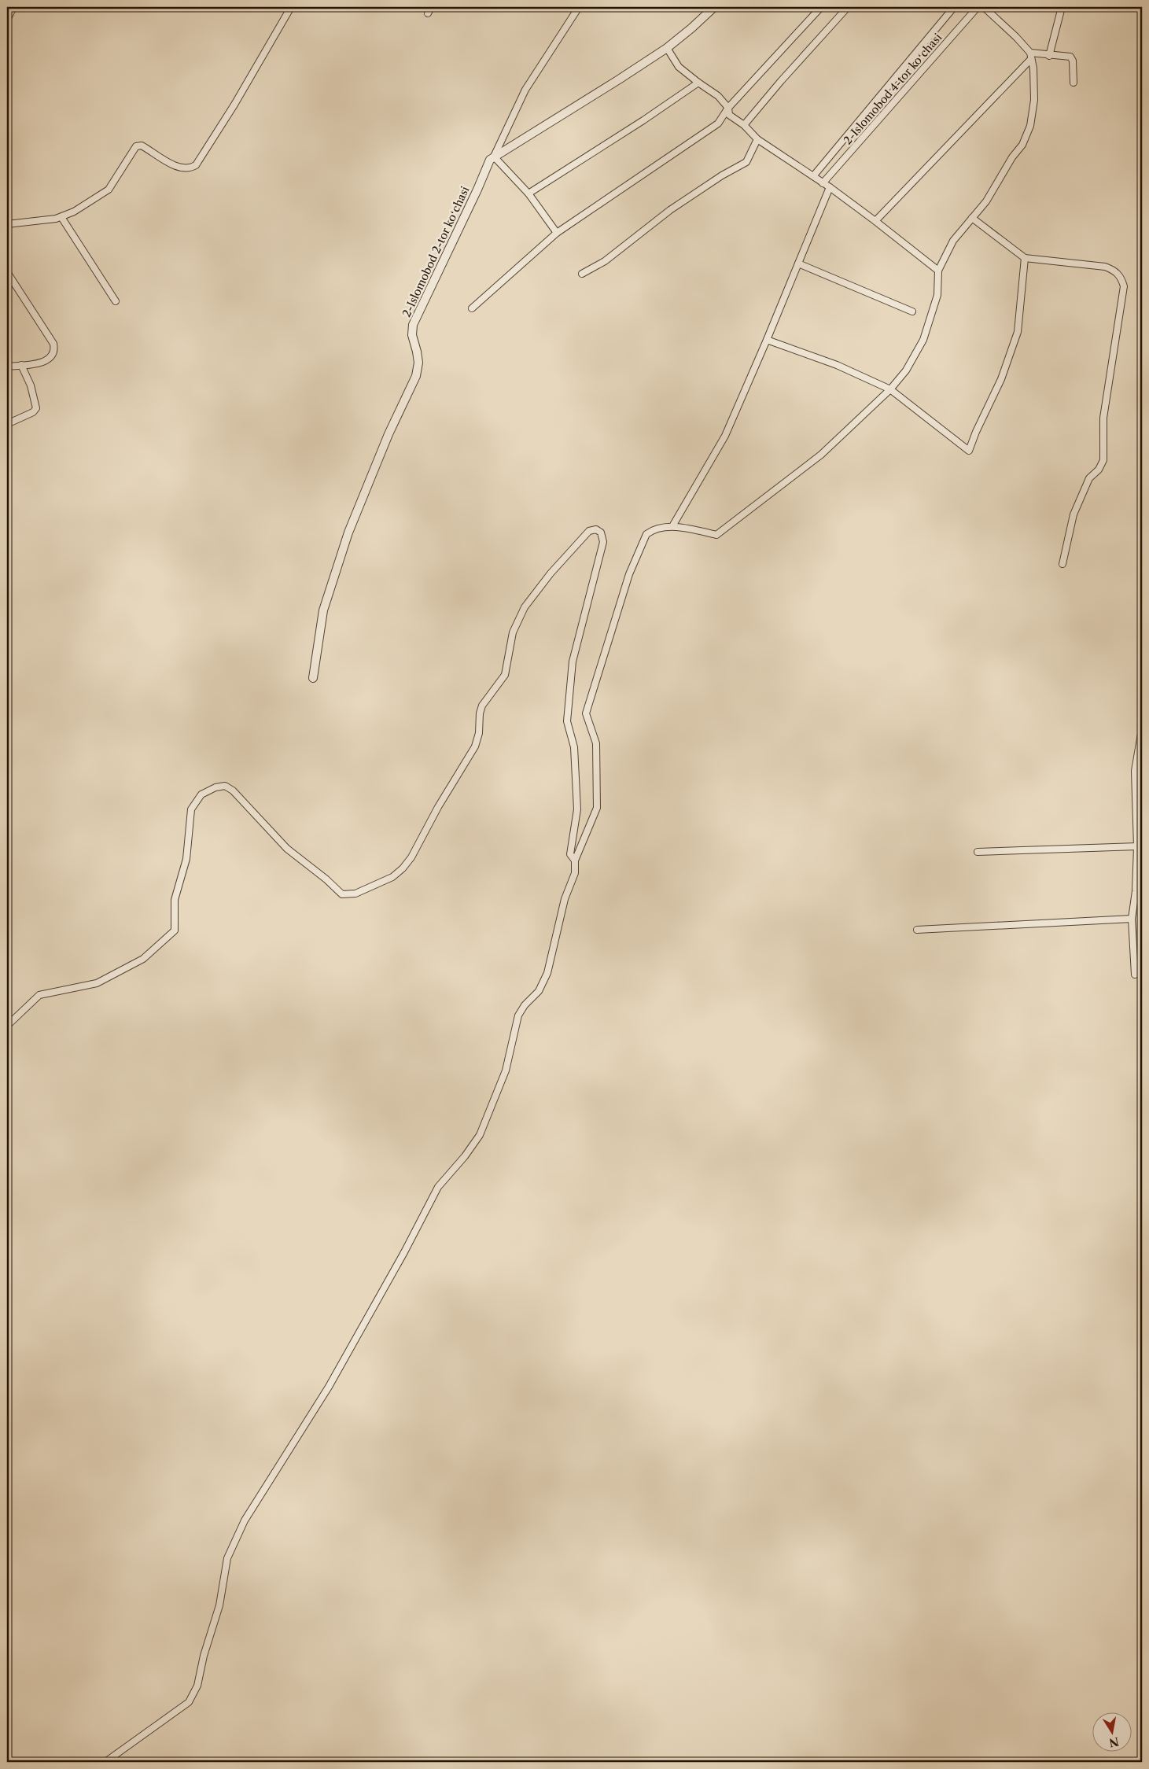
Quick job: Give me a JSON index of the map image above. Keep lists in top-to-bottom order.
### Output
{
  "streets": {
    "street": ["2-Islomobod 4-tor koʻchasi", "2-Islomobod 2-tor koʻchasi"]
  },
  "north": "bottom"
}
